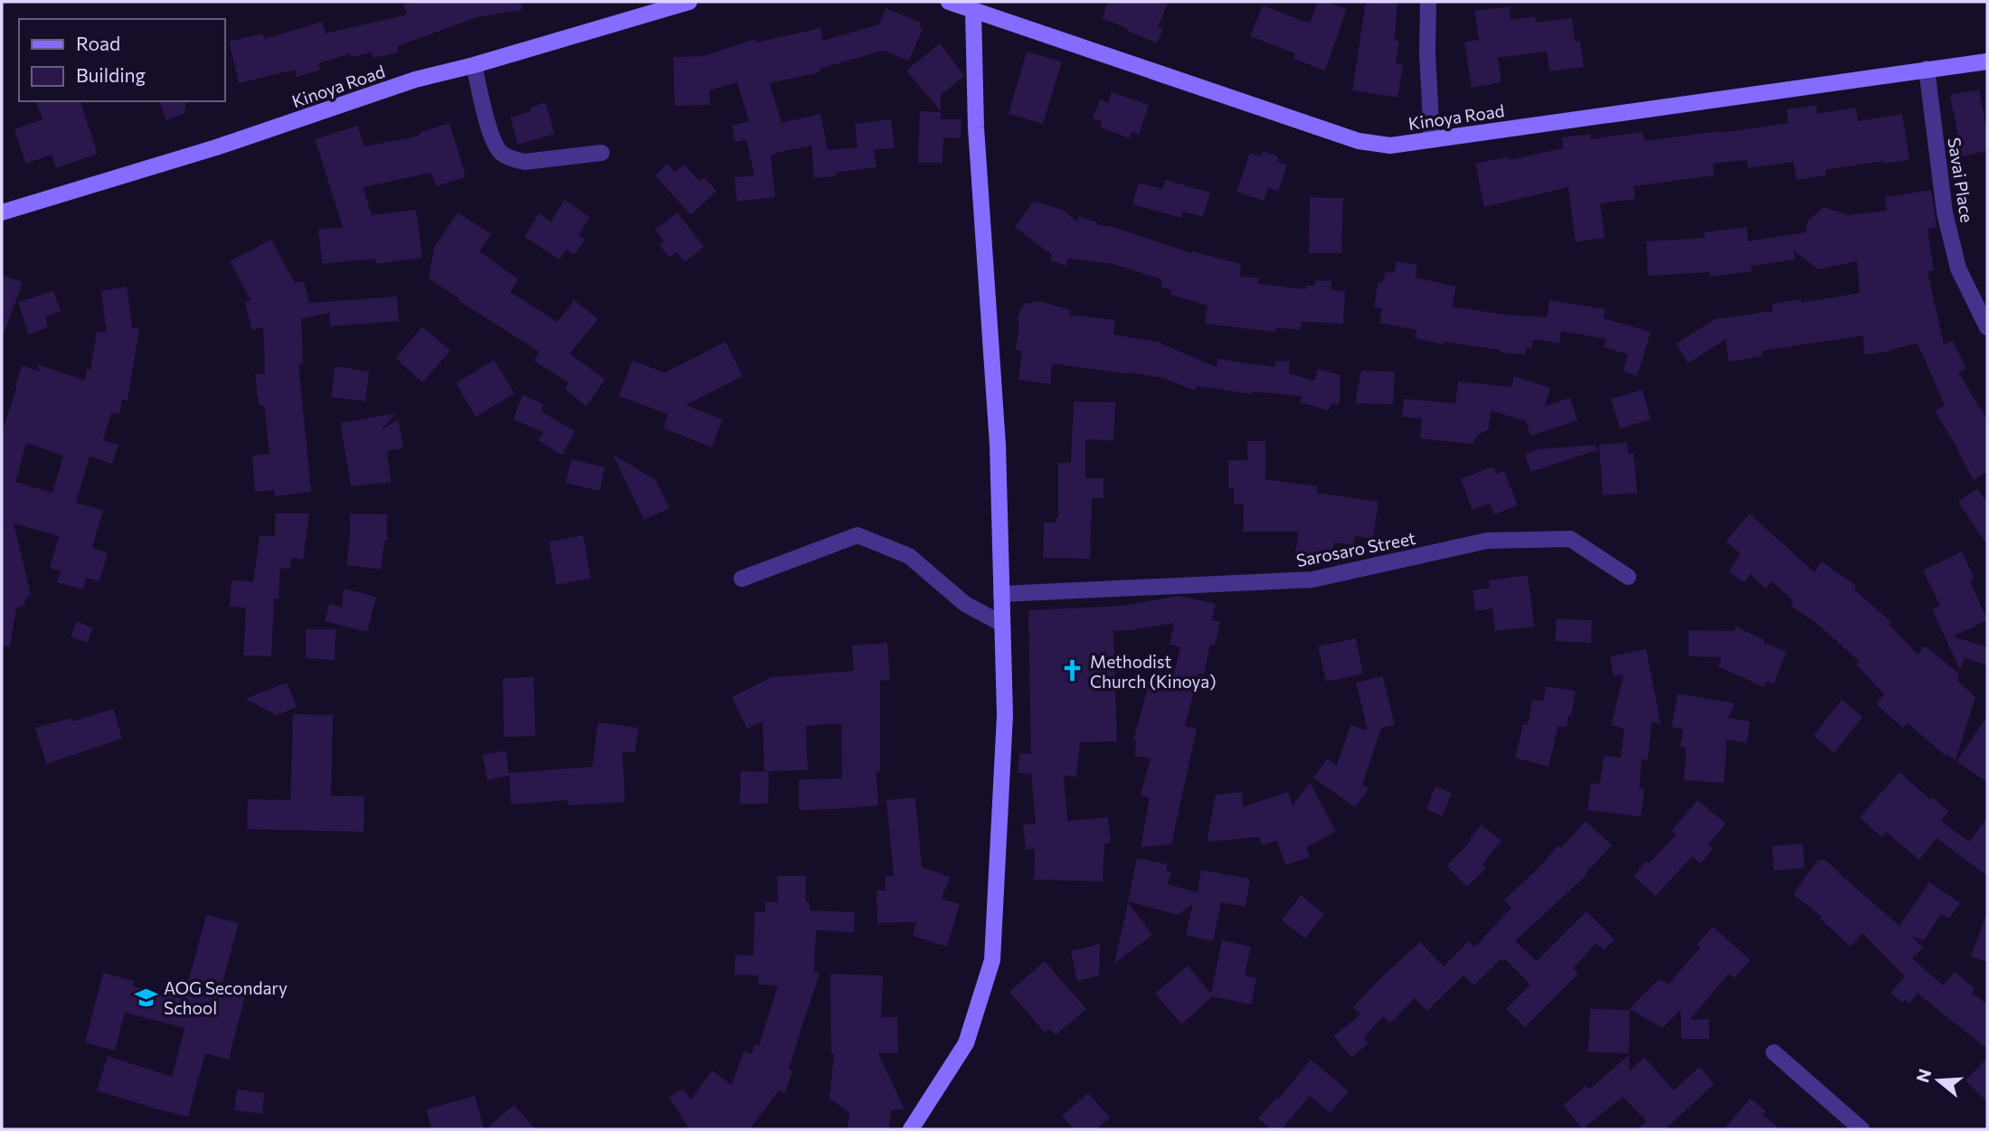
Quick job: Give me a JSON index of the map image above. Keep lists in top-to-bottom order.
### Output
{
  "streets": {
    "main road": ["Kinoya Road"],
    "street": ["Savai Place", "Sarosaro Street"]
  },
  "crossings": [
    ["Kinoya Road", "Savai Place"]
  ],
  "places": {
    "church": ["Methodist Church (Kinoya)"],
    "school or university": ["AOG Secondary School"]
  },
  "legend": ["Road", "Building"],
  "north": "left"
}
